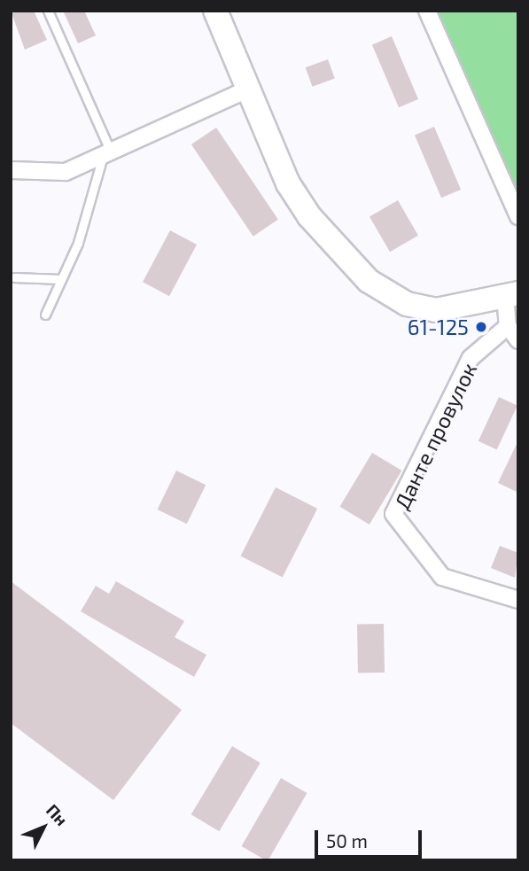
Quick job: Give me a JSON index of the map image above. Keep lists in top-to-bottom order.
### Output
{
  "streets": {
    "street": ["Данте провулок"]
  },
  "places": ["61-125"],
  "scale_bar": "50 m",
  "north": "top right"
}
